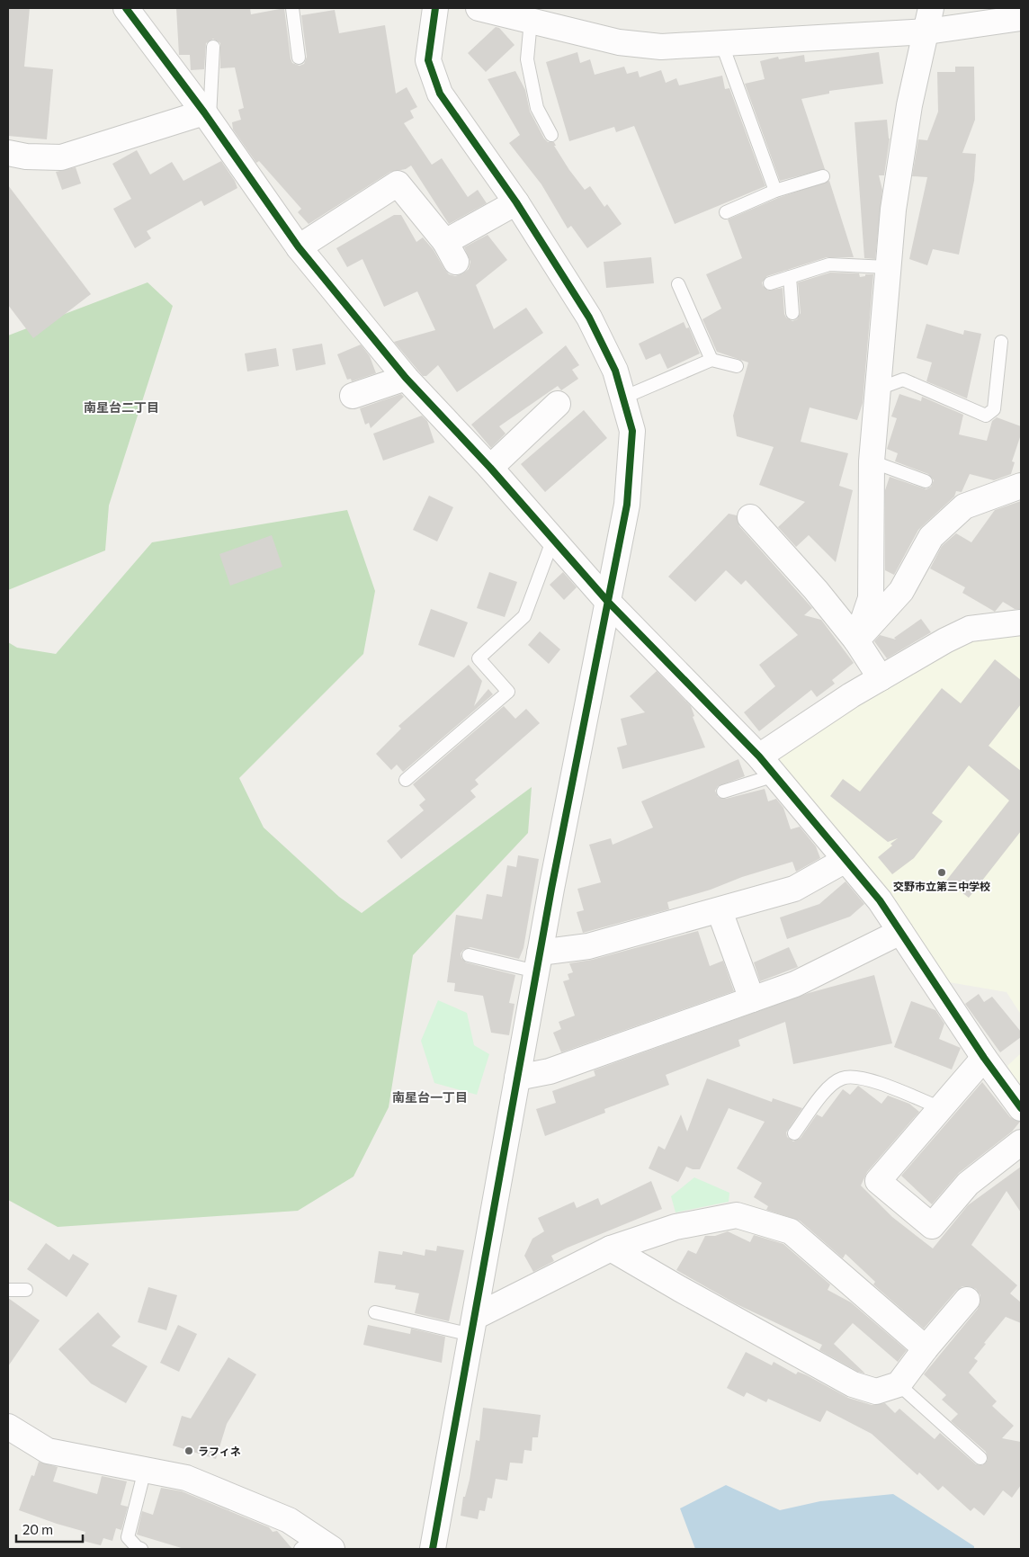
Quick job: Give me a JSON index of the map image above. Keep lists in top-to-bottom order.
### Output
{
  "districts": ["南星台二丁目", "南星台一丁目"],
  "places": ["交野市立第三中学校", "ラフィネ"],
  "scale_bar": "20 m"
}
